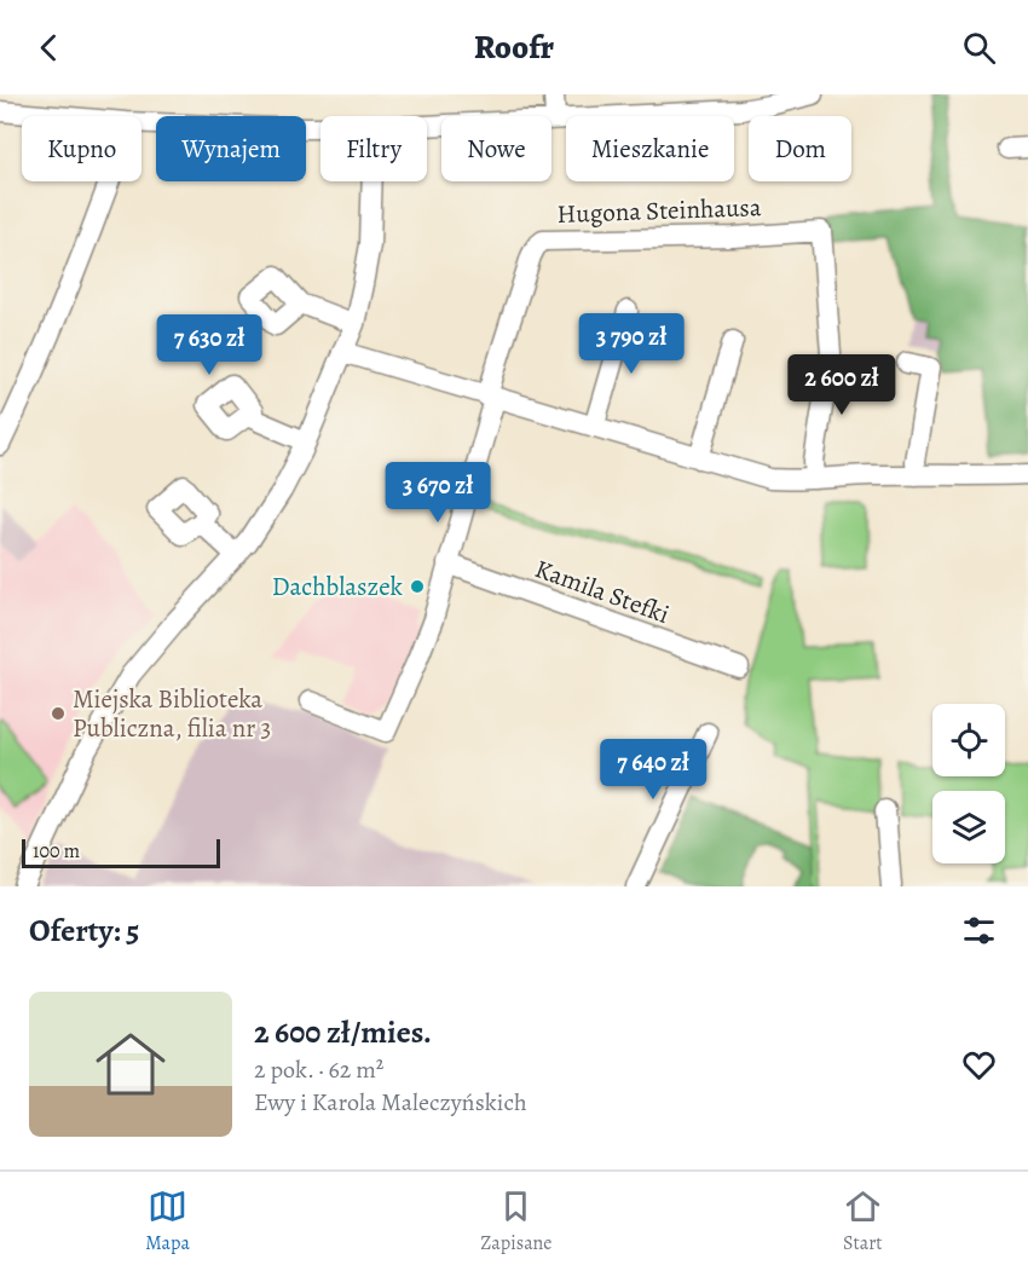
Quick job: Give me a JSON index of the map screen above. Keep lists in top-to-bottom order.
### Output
{
  "streets": {
    "street": ["Hugona Steinhausa", "Kamila Stefki"]
  },
  "places": ["Dachblaszek", "Miejska Biblioteka Publiczna, filia nr 3"],
  "scale_bar": "100 m",
  "page": {
    "header": "Roofr",
    "chip": [
      "Kupno",
      "Wynajem",
      "Filtry",
      "Nowe",
      "Mieszkanie",
      "Dom"
    ],
    "price": [
      "3 790 zł",
      "7 630 zł",
      "2 600 zł",
      "3 670 zł",
      "7 640 zł"
    ],
    "scale": "100 m",
    "heading": "Oferty: 5",
    "list": [
      {
        "name": "2 600 zł/mies.",
        "note": "2 pok. · 62 m² · Ewy i Karola Maleczyńskich"
      }
    ],
    "tabs": ["Mapa", "Zapisane", "Start"]
  }
}
